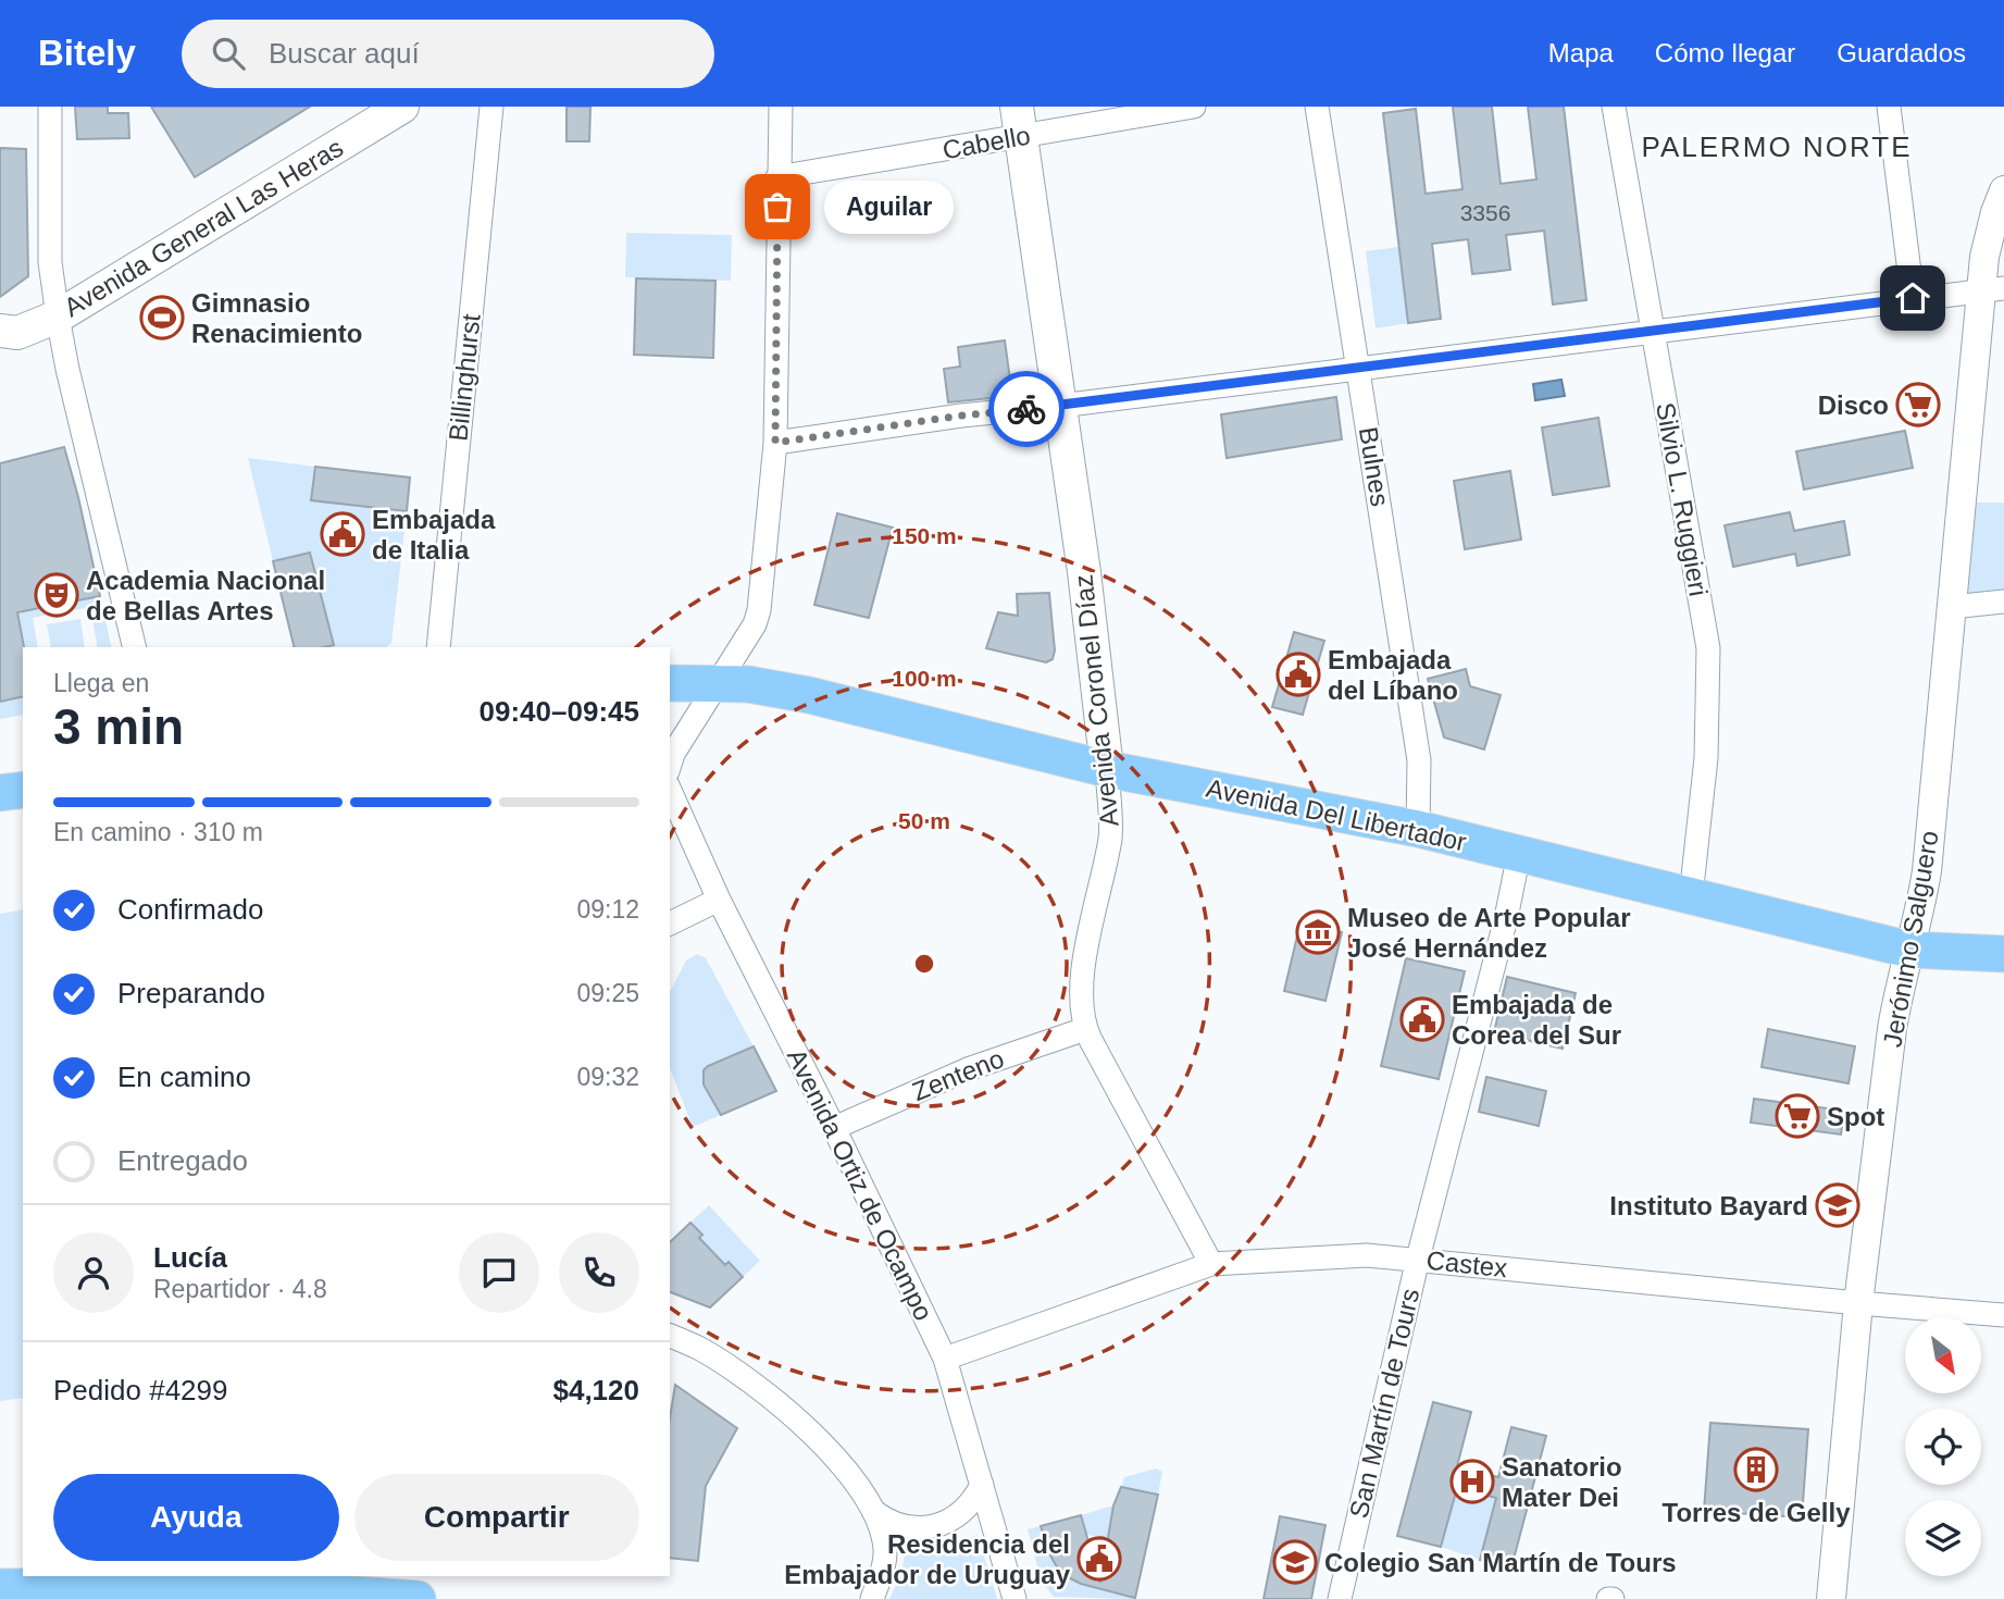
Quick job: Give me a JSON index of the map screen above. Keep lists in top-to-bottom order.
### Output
{
  "streets": {
    "main road": ["Avenida General Las Heras", "Avenida Coronel Díaz", "Avenida Del Libertador"],
    "street": [
      "Cabello",
      "Billinghurst",
      "Bulnes",
      "Silvio L. Ruggieri",
      "Jerónimo Salguero",
      "Zenteno",
      "Avenida Ortiz de Ocampo",
      "Castex",
      "San Martín de Tours"
    ]
  },
  "crossings": [
    ["Cabello", "Avenida Coronel Díaz"],
    ["Bulnes", "Avenida Del Libertador"],
    ["Silvio L. Ruggieri", "Avenida Del Libertador"],
    ["Avenida Coronel Díaz", "Avenida Del Libertador"],
    ["Avenida Coronel Díaz", "Zenteno"],
    ["Avenida Coronel Díaz", "Castex"],
    ["Avenida Del Libertador", "Jerónimo Salguero"],
    ["Avenida Del Libertador", "San Martín de Tours"],
    ["Jerónimo Salguero", "Castex"],
    ["Zenteno", "Avenida Ortiz de Ocampo"],
    ["Avenida Ortiz de Ocampo", "Castex"],
    ["Castex", "San Martín de Tours"]
  ],
  "districts": ["PALERMO NORTE"],
  "places": {
    "other": ["Aguilar"],
    "sports": ["Gimnasio Renacimiento"],
    "supermarket": ["Disco", "Spot"],
    "public building": [
      "Embajada de Italia",
      "Embajada del Líbano",
      "Embajada de Corea del Sur",
      "Residencia del Embajador de Uruguay"
    ],
    "theatre": ["Academia Nacional de Bellas Artes"],
    "museum": ["Museo de Arte Popular José Hernández"],
    "school or university": ["Instituto Bayard", "Colegio San Martín de Tours"],
    "building": ["Torres de Gelly"],
    "hospital": ["Sanatorio Mater Dei"]
  },
  "house_numbers": ["3356"],
  "north": "bottom right",
  "page": {
    "header": "Bitely",
    "search": "Buscar aquí",
    "nav": ["Mapa", "Cómo llegar", "Guardados"],
    "bubble": "Aguilar",
    "heading": ["3 min", "Llega en", "09:40–09:45"],
    "panel": [
      "Lucía",
      "Repartidor · 4.8",
      "Pedido #4299",
      "$4,120"
    ],
    "bar": "En camino · 310 m",
    "list": [
      ["Confirmado", "09:12"],
      ["Preparando", "09:25"],
      ["En camino", "09:32"],
      "Entregado"
    ],
    "buttons": ["Ayuda", "Compartir"]
  },
  "rings": ["150 m", "100 m", "50 m"]
}
